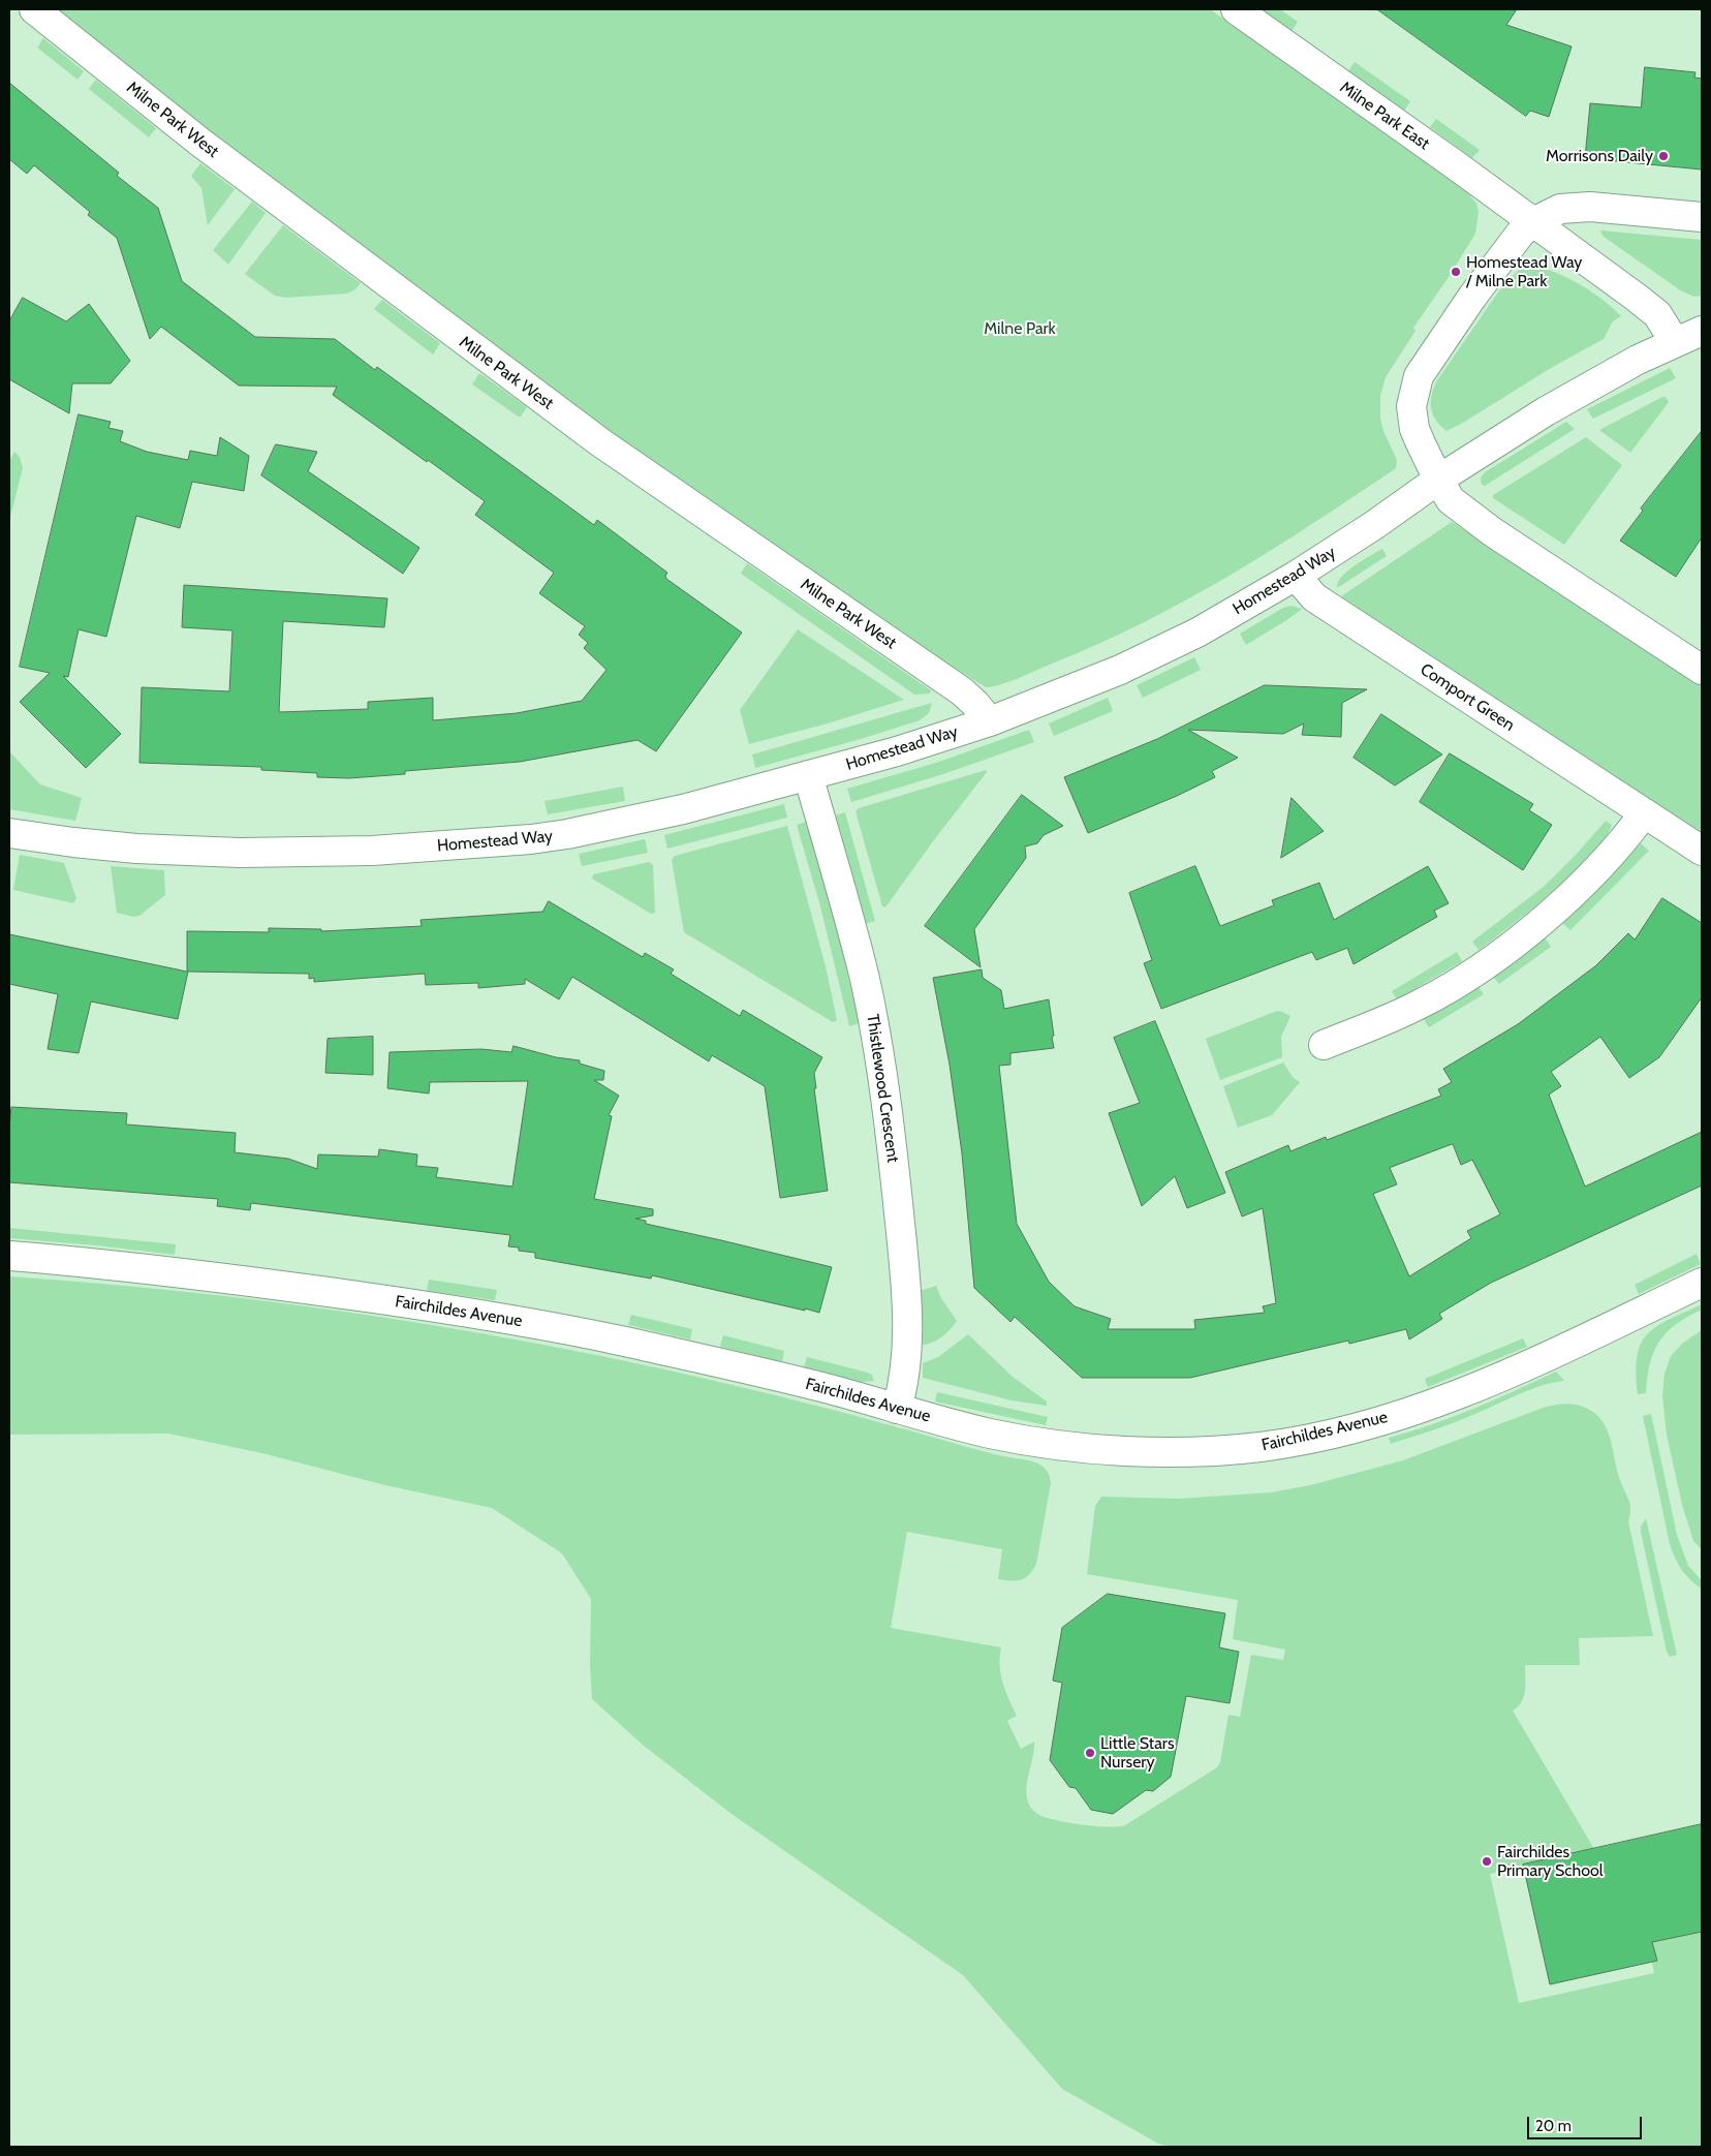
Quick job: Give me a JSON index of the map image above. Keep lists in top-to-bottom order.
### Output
{
  "streets": {
    "street": [
      "Milne Park East",
      "Milne Park West",
      "Homestead Way",
      "Comport Green",
      "Thistlewood Crescent",
      "Fairchildes Avenue"
    ]
  },
  "crossings": [
    ["Milne Park East", "Homestead Way"],
    ["Milne Park West", "Homestead Way"],
    ["Homestead Way", "Comport Green"],
    ["Homestead Way", "Thistlewood Crescent"],
    ["Thistlewood Crescent", "Fairchildes Avenue"]
  ],
  "parks": ["Milne Park"],
  "places": [
    "Morrisons Daily",
    "Homestead Way / Milne Park",
    "Little Stars Nursery",
    "Fairchildes Primary School"
  ],
  "scale_bar": "20 m"
}
